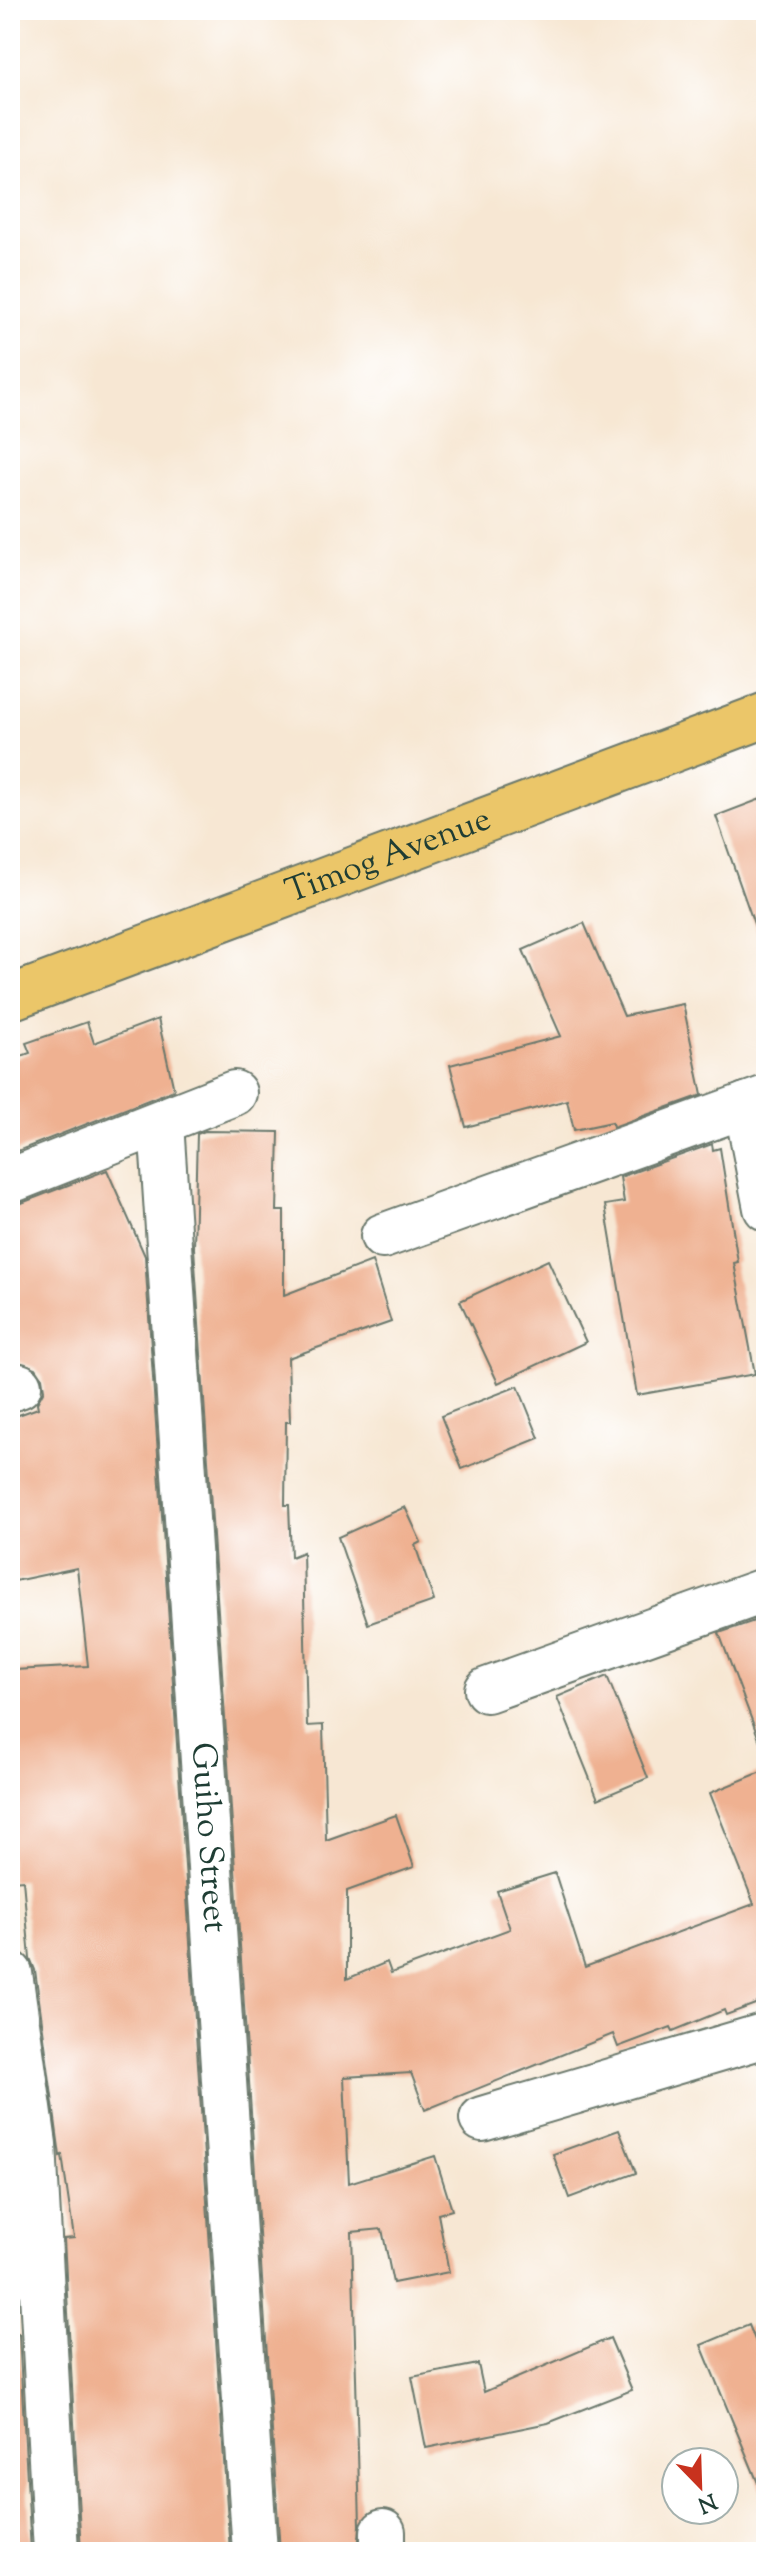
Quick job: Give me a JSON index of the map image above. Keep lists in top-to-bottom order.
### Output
{
  "streets": {
    "main road": ["Timog Avenue"],
    "street": ["Guiho Street"]
  },
  "north": "bottom right"
}
